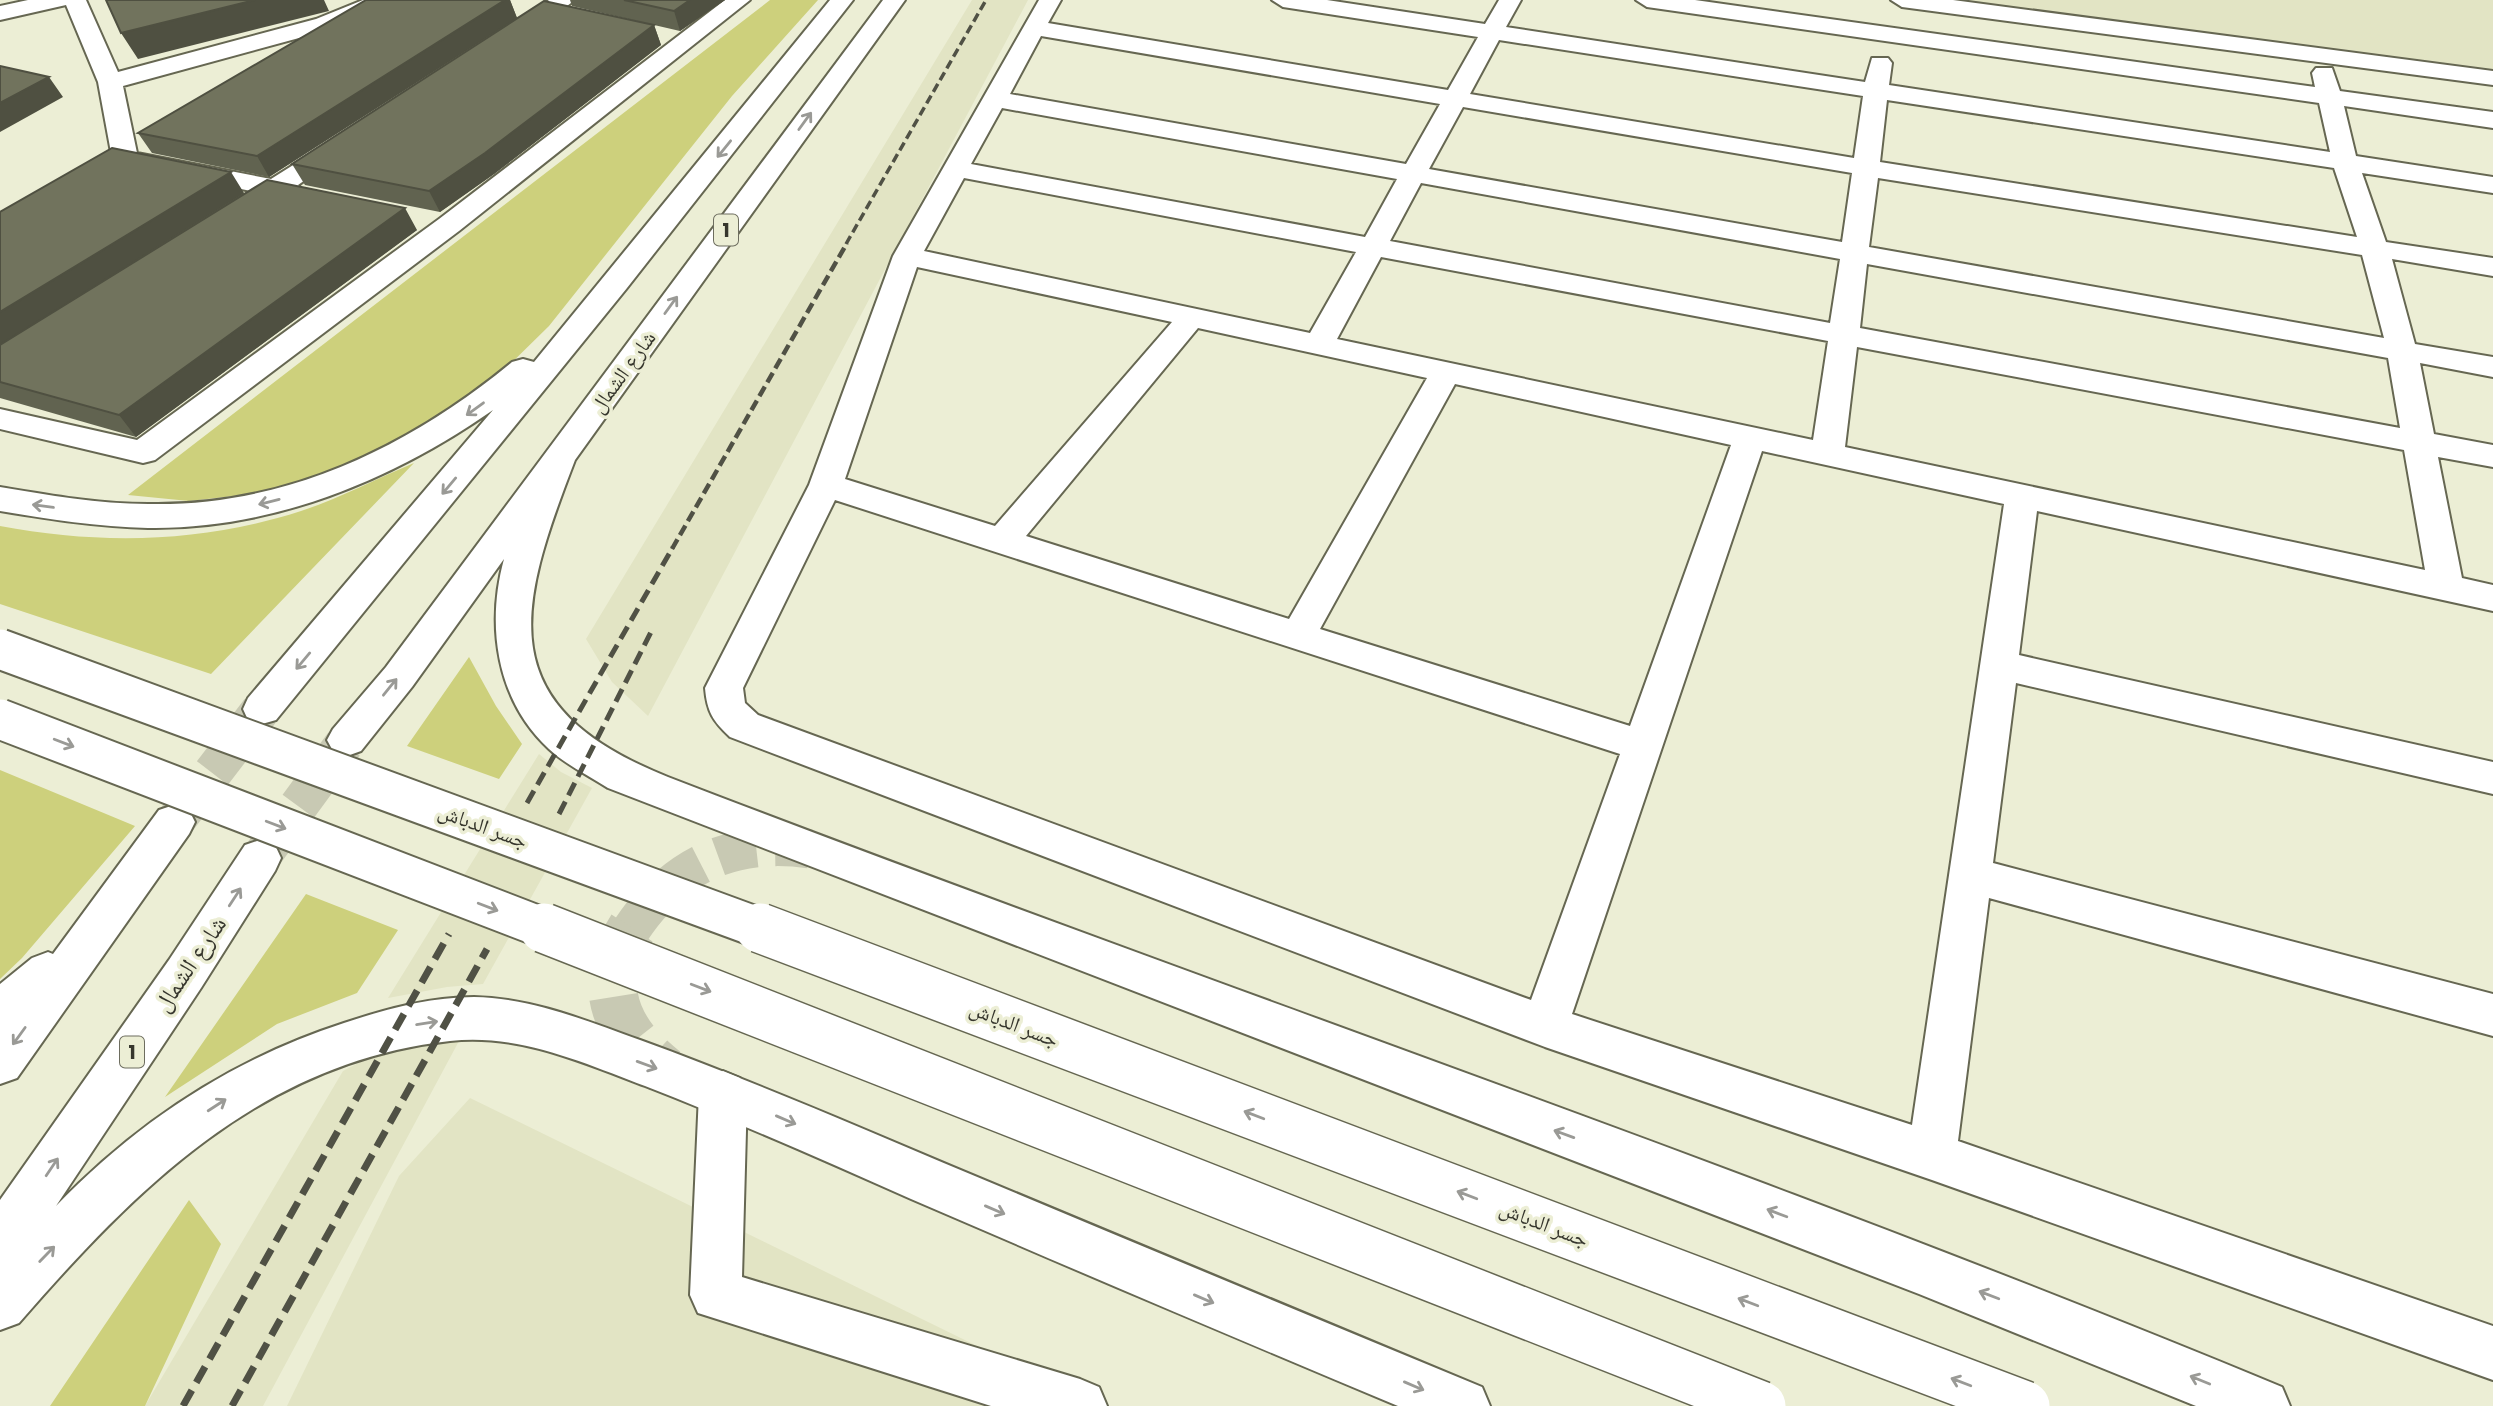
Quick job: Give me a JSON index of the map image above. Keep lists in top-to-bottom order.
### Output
{
  "streets": {
    "main road": ["1", "شارع الشمال", "جسر الدباش"]
  }
}
